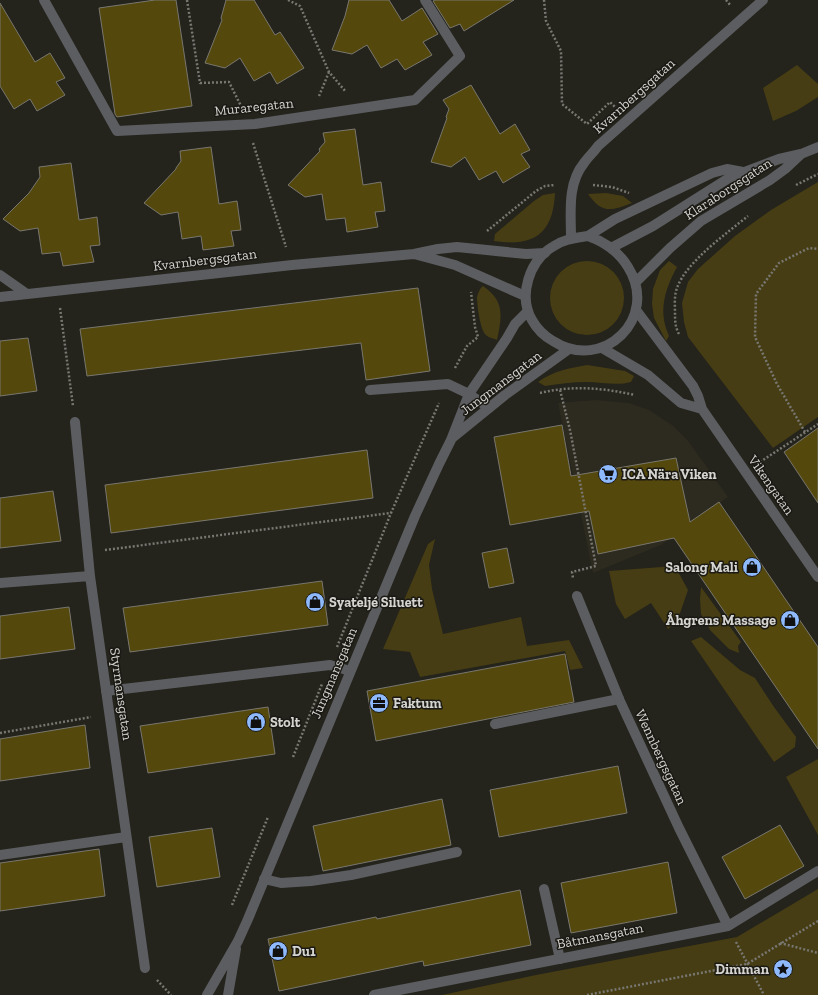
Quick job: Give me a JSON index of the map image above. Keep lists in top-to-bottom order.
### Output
{
  "streets": {
    "street": [
      "Kvarnbergsgatan",
      "Muraregatan",
      "Klaraborgsgatan",
      "Jungmansgatan",
      "Vikengatan",
      "Styrmansgatan",
      "Wennbergsgatan",
      "Båtmansgatan"
    ]
  },
  "crossings": [
    ["Kvarnbergsgatan", "Klaraborgsgatan"],
    ["Kvarnbergsgatan", "Jungmansgatan"],
    ["Kvarnbergsgatan", "Vikengatan"],
    ["Klaraborgsgatan", "Jungmansgatan"],
    ["Klaraborgsgatan", "Vikengatan"],
    ["Jungmansgatan", "Vikengatan"],
    ["Wennbergsgatan", "Båtmansgatan"]
  ],
  "places": {
    "supermarket": ["ICA Nära Viken"],
    "shop": [
      "Salong Mali",
      "Syateljé Siluett",
      "Åhgrens Massage",
      "Stolt",
      "Du1"
    ],
    "office": ["Faktum"],
    "place": ["Dimman"]
  }
}
